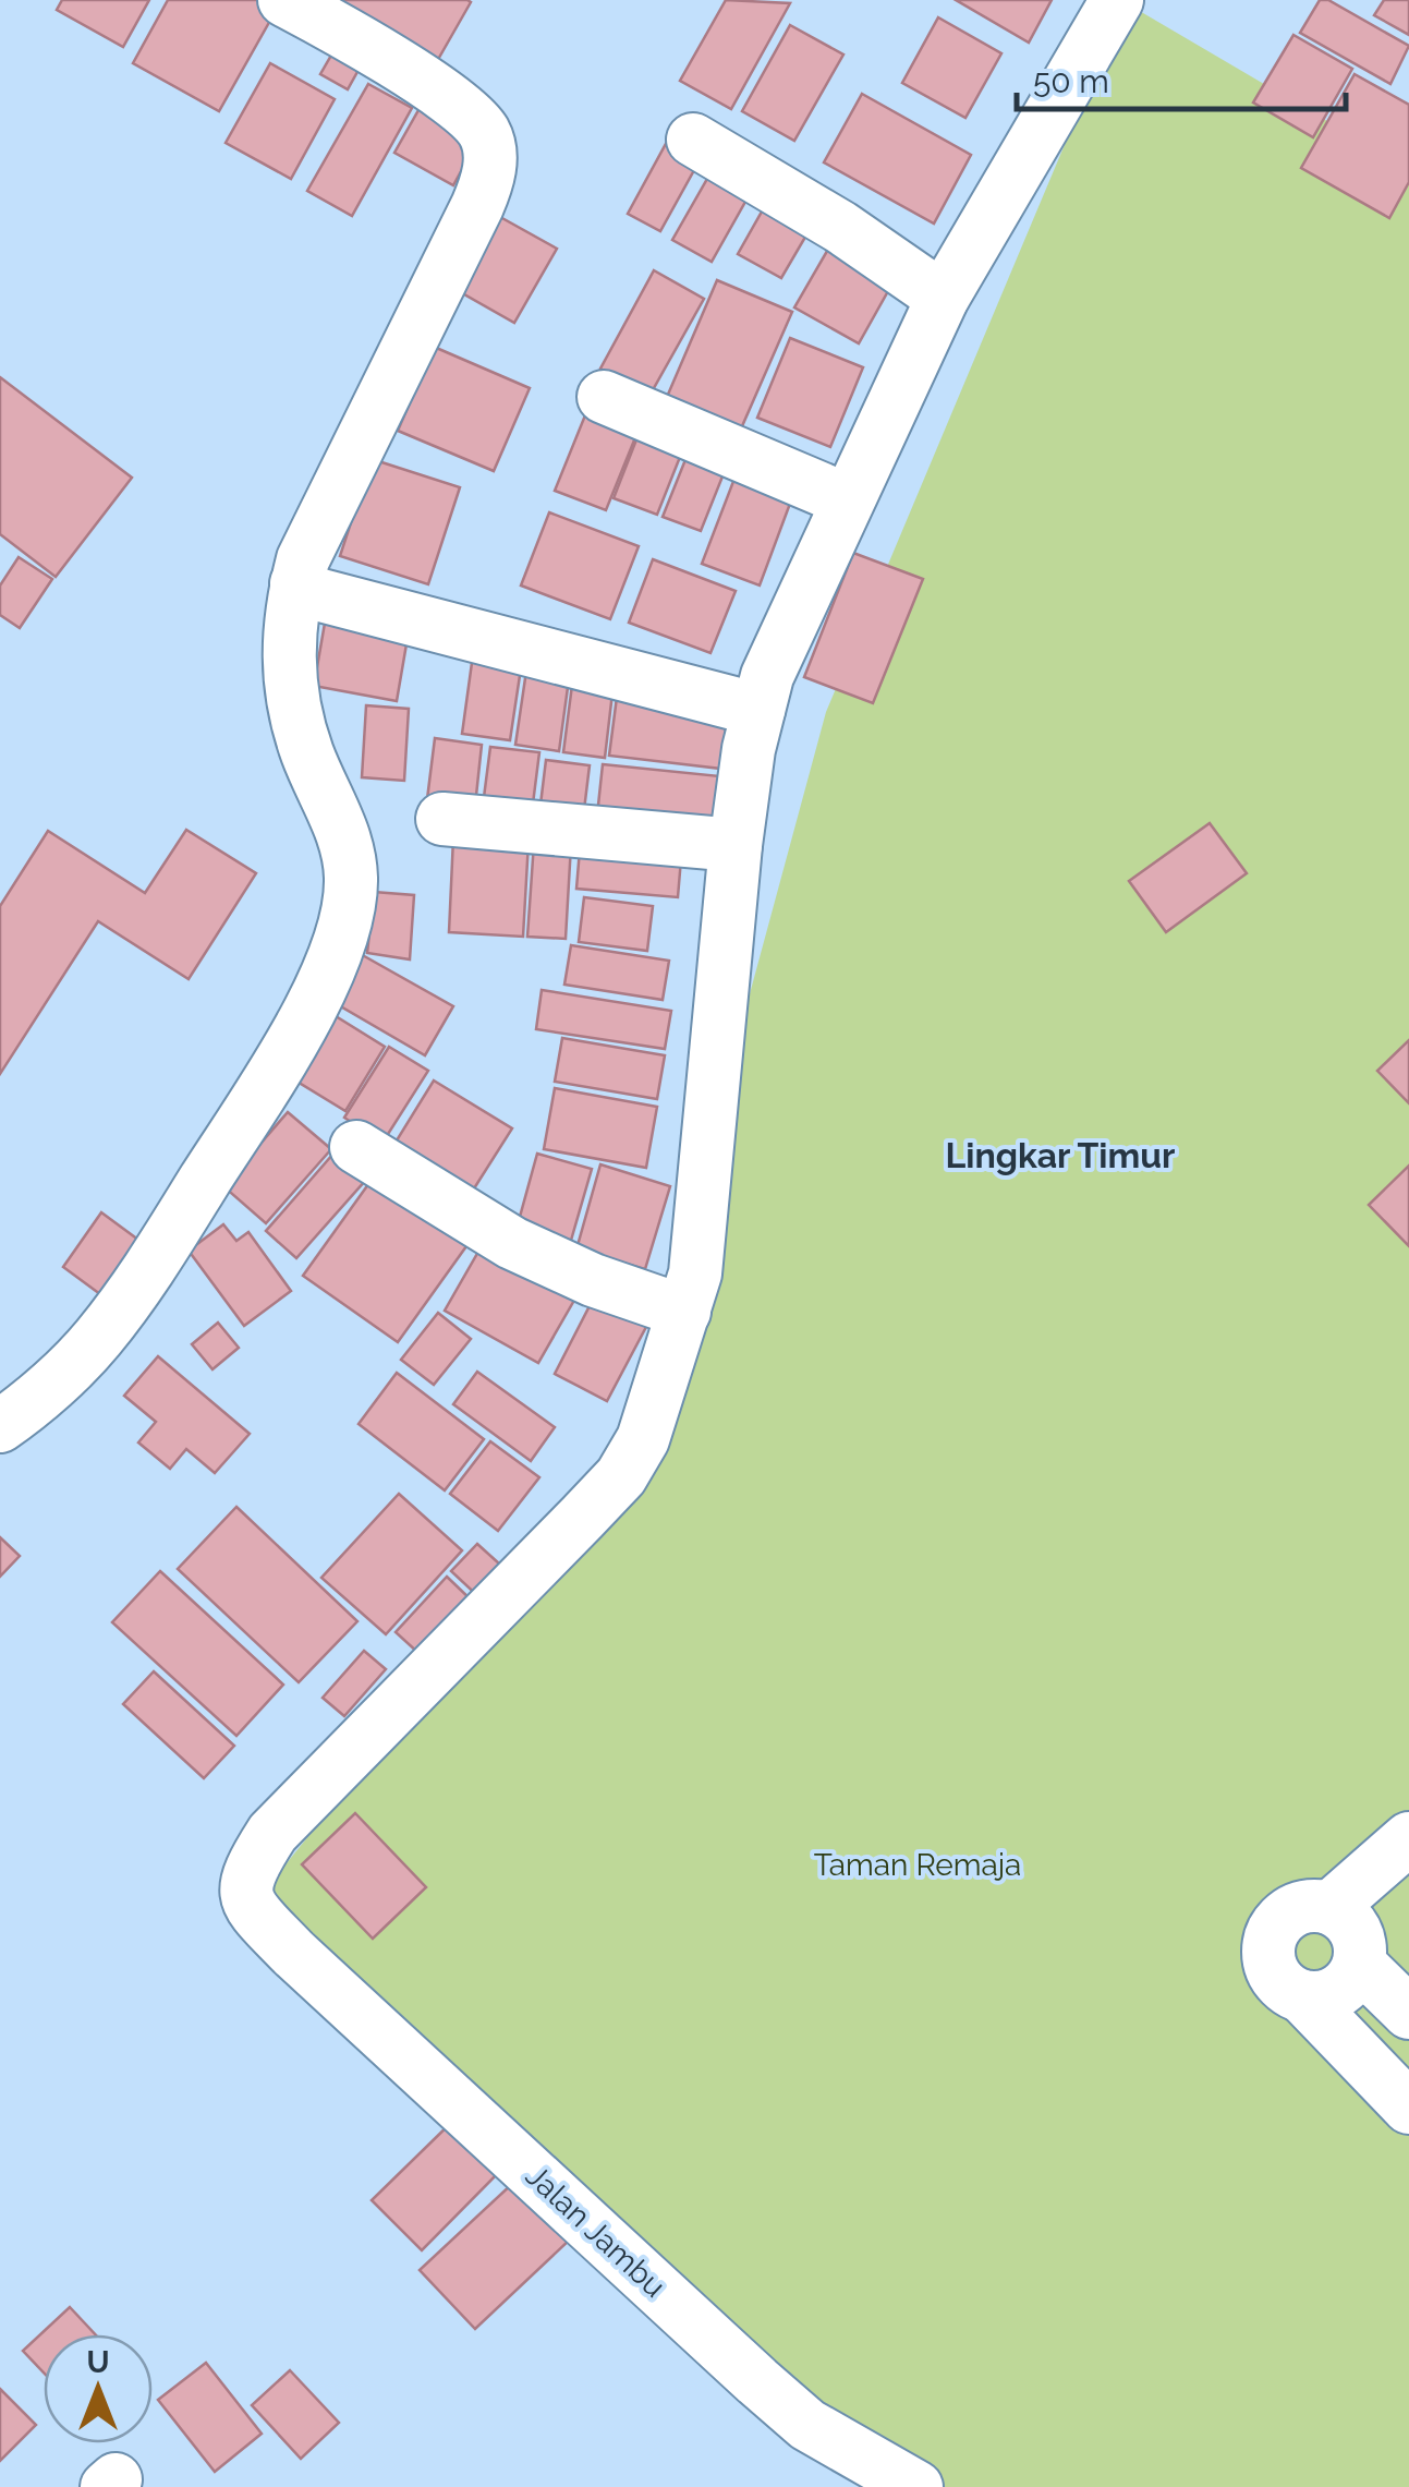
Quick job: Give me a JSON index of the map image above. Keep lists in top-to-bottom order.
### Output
{
  "streets": {
    "street": ["Jalan Jambu"]
  },
  "districts": ["Lingkar Timur"],
  "parks": ["Taman Remaja"],
  "scale_bar": "50 m",
  "north": "top"
}
